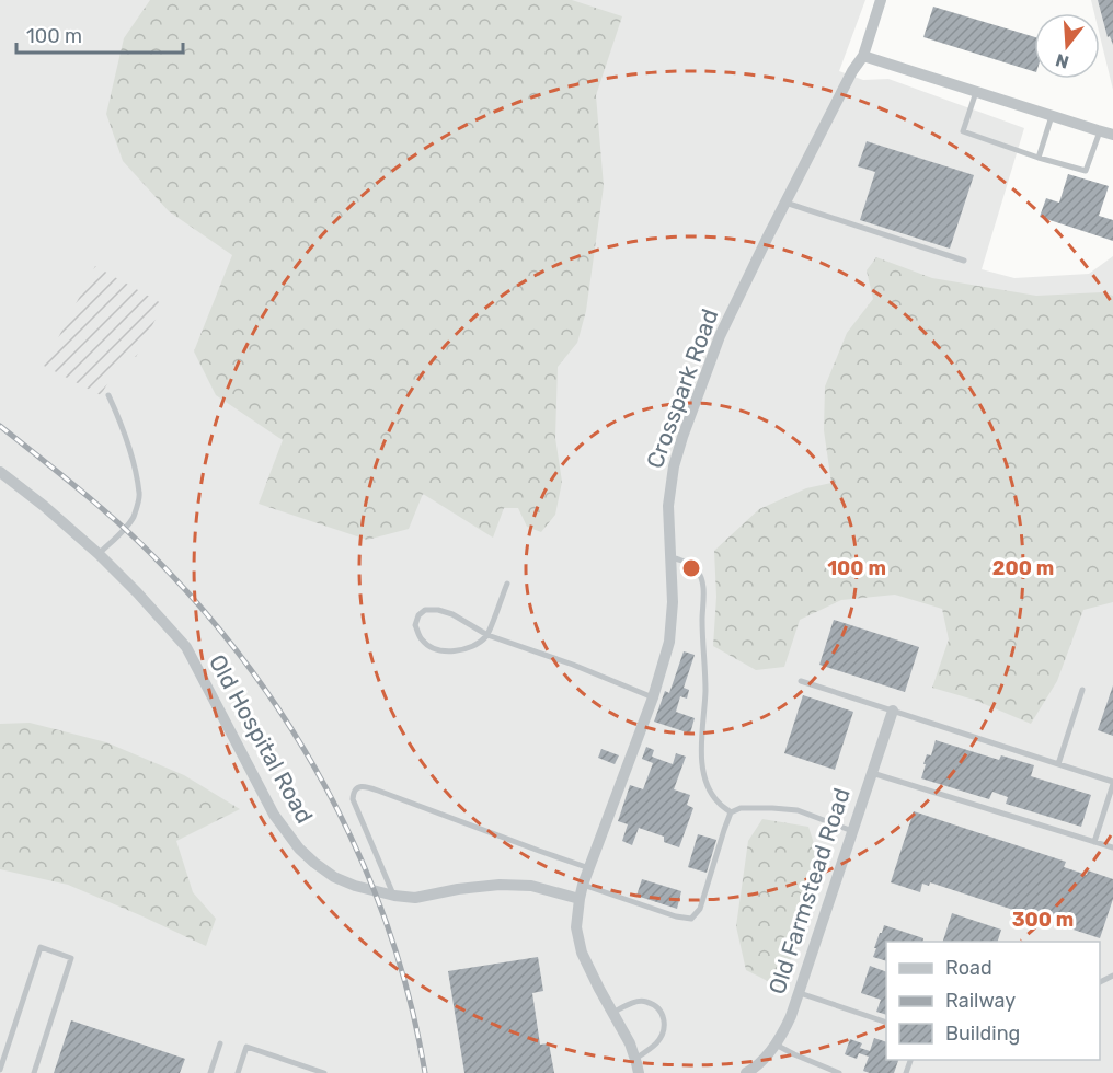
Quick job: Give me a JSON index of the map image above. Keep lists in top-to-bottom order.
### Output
{
  "streets": {
    "street": ["Crosspark Road", "Old Hospital Road", "Old Farmstead Road"]
  },
  "crossings": [
    ["Crosspark Road", "Old Hospital Road"]
  ],
  "legend": ["Road", "Railway", "Building"],
  "scale_bar": "100 m",
  "north": "bottom",
  "rings": ["100 m", "200 m", "300 m"]
}
